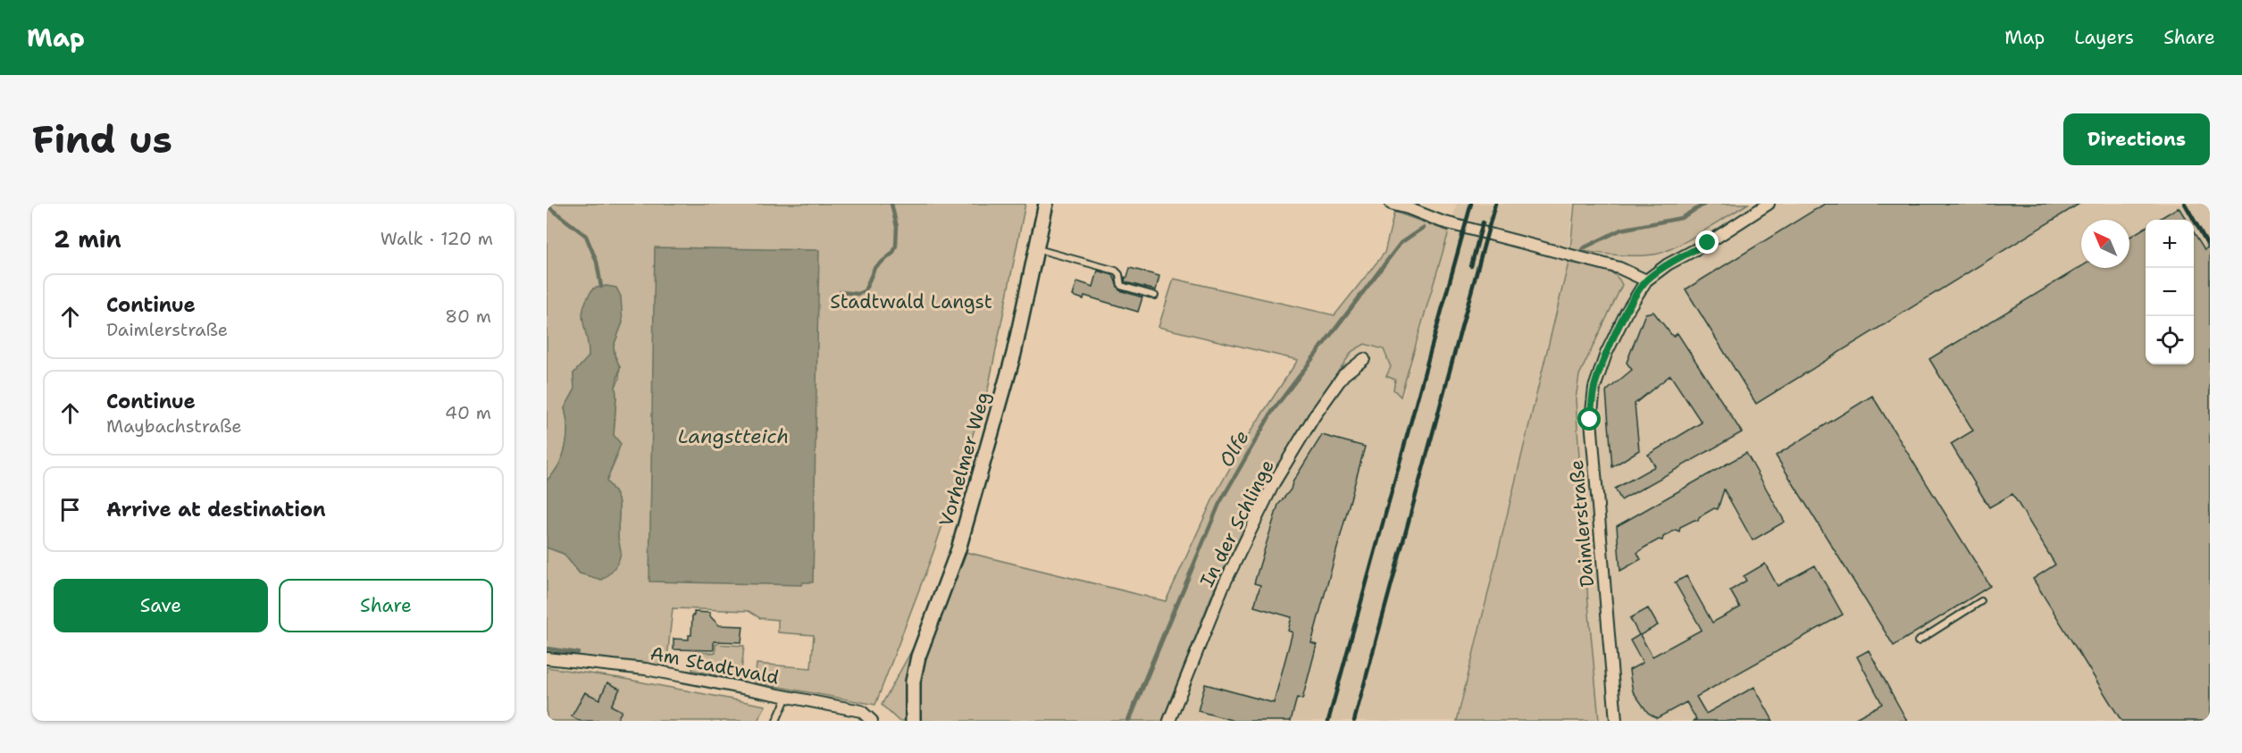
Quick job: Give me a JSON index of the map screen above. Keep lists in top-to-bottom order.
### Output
{
  "streets": {
    "street": [
      "Vorhelmer Weg",
      "In der Schlinge",
      "Daimlerstraße",
      "Am Stadtwald"
    ]
  },
  "water": ["Langstteich", "Olfe"],
  "parks": ["Stadtwald Langst"],
  "north": "top left",
  "page": {
    "header": "Map",
    "nav": ["Map", "Layers", "Share"],
    "buttons": [
      "Directions",
      ["Save", "Share"]
    ],
    "title": "Find us",
    "heading": ["2 min", "Walk · 120 m"],
    "map_buttons": ["+", "−"],
    "list": [
      ["Continue", "Daimlerstraße", "80 m"],
      ["Continue", "Maybachstraße", "40 m"],
      "Arrive at destination"
    ]
  }
}
